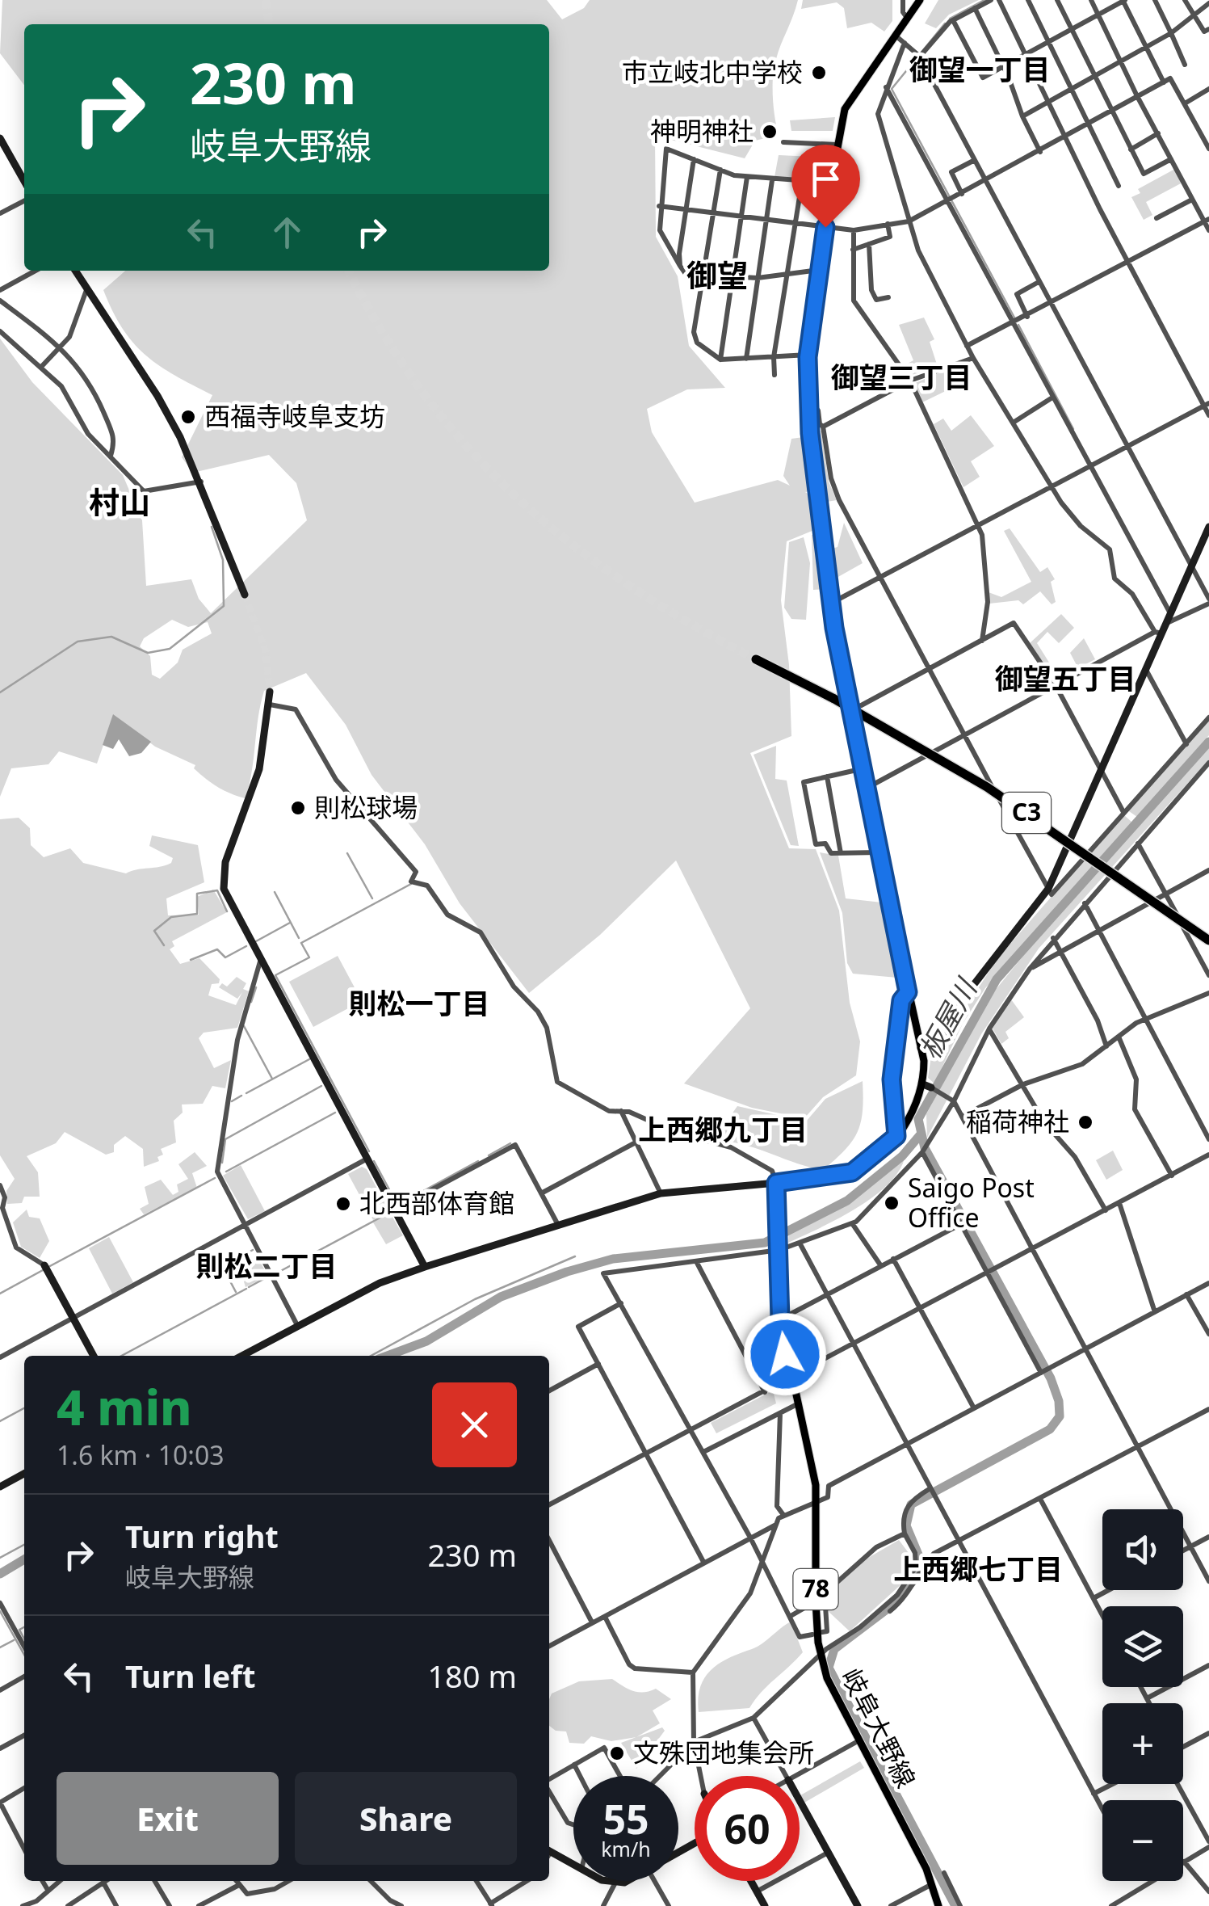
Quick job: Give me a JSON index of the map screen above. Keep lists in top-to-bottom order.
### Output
{
  "streets": {
    "highway": ["C3"],
    "main road": ["78", "岐阜大野線"]
  },
  "districts": [
    "御望一丁目",
    "御望",
    "御望三丁目",
    "村山",
    "御望五丁目",
    "則松一丁目",
    "上西郷九丁目",
    "則松二丁目",
    "上西郷七丁目"
  ],
  "water": ["板屋川"],
  "places": [
    "市立岐北中学校",
    "神明神社",
    "西福寺岐阜支坊",
    "則松球場",
    "稲荷神社",
    "Saigo Post Office",
    "北西部体育館",
    "文殊団地集会所"
  ],
  "page": {
    "turn": ["230 m", "岐阜大野線"],
    "heading": ["4 min", "1.6 km · 10:03"],
    "list": [
      {
        "name": "Turn right",
        "note": "岐阜大野線",
        "value": "230 m"
      },
      {
        "name": "Turn left",
        "value": "180 m"
      }
    ],
    "map_buttons": ["+", "−"],
    "buttons": ["Exit", "Share"],
    "speed": "55 km/h",
    "limit": "60"
  }
}
